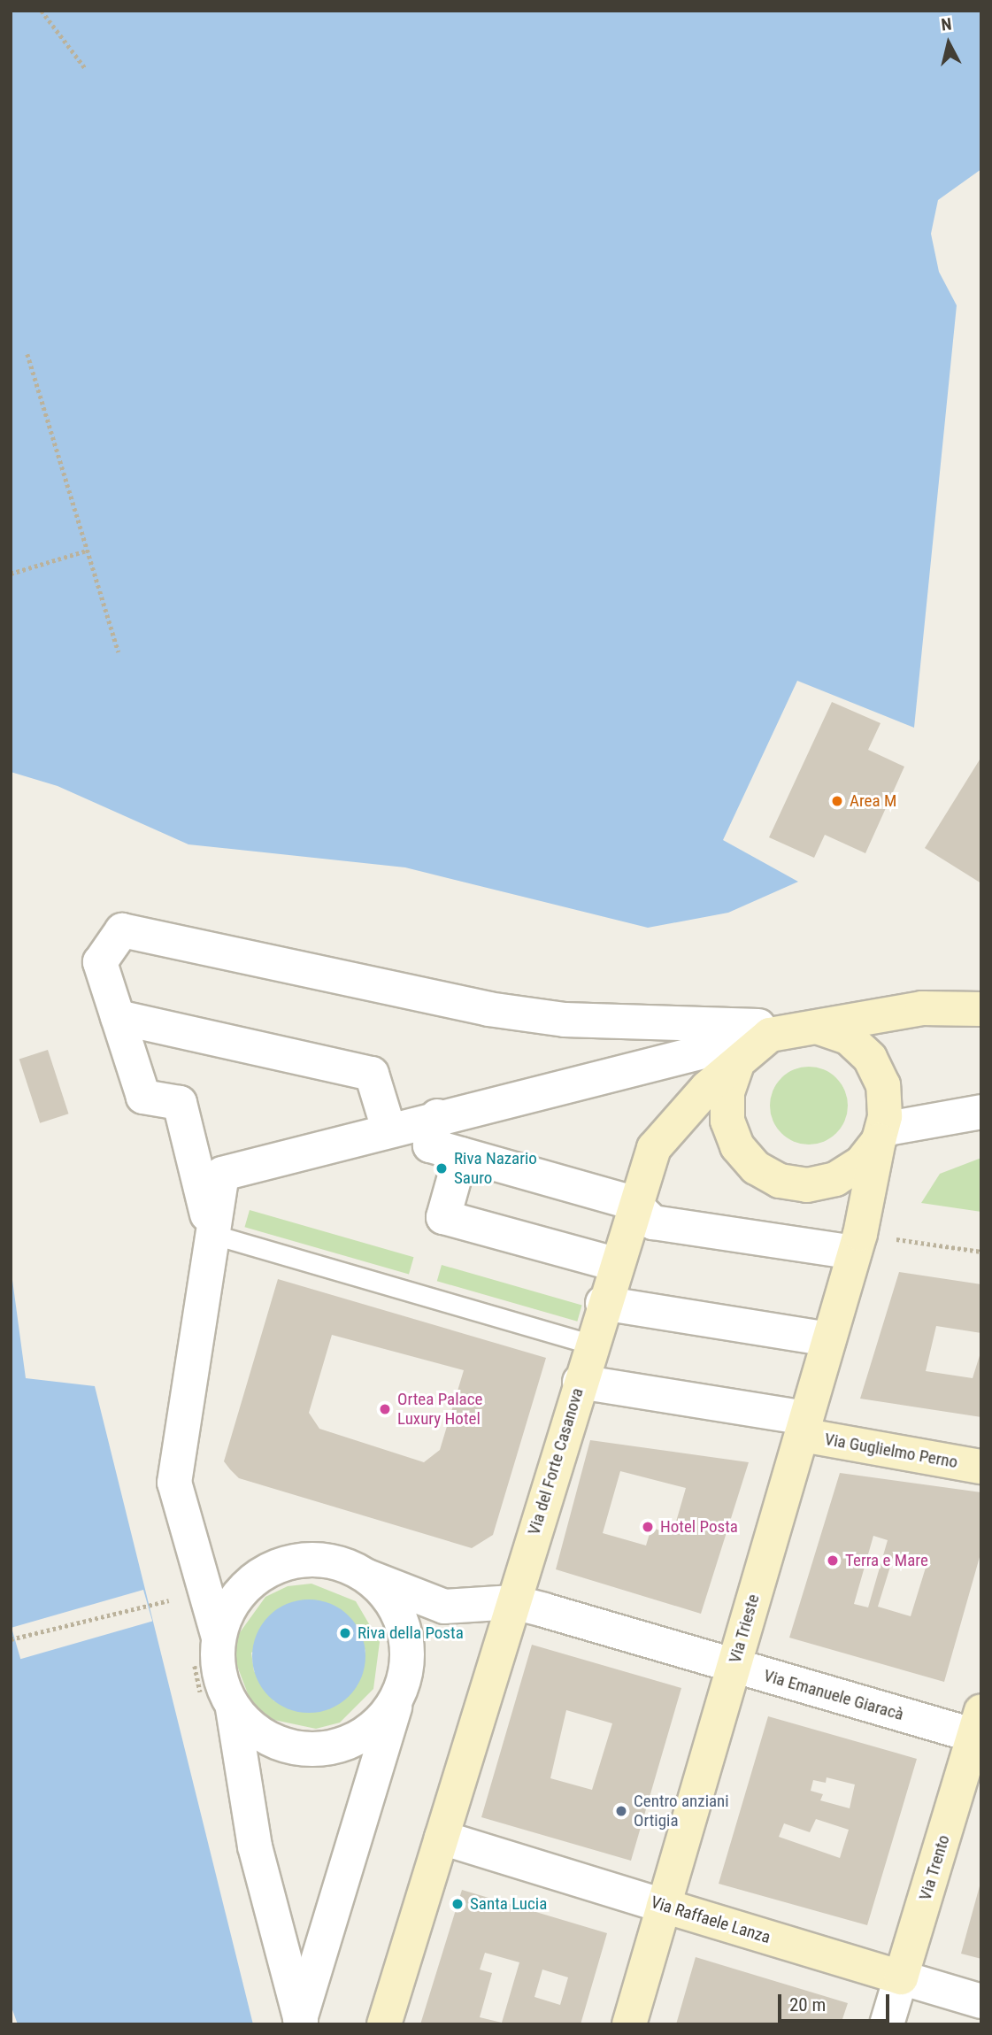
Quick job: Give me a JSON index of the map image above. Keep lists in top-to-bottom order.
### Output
{
  "streets": {
    "street": [
      "Via Guglielmo Perno",
      "Via del Forte Casanova",
      "Via Trieste",
      "Via Emanuele Giaracà",
      "Via Trento",
      "Via Raffaele Lanza"
    ]
  },
  "crossings": [
    ["Via Guglielmo Perno", "Via Trieste"],
    ["Via del Forte Casanova", "Via Trieste"],
    ["Via del Forte Casanova", "Via Emanuele Giaracà"],
    ["Via del Forte Casanova", "Via Raffaele Lanza"],
    ["Via Trieste", "Via Emanuele Giaracà"],
    ["Via Trieste", "Via Raffaele Lanza"],
    ["Via Emanuele Giaracà", "Via Trento"],
    ["Via Trento", "Via Raffaele Lanza"]
  ],
  "places": [
    "Area M",
    "Riva Nazario Sauro",
    "Ortea Palace Luxury Hotel",
    "Hotel Posta",
    "Terra e Mare",
    "Riva della Posta",
    "Centro anziani Ortigia",
    "Santa Lucia"
  ],
  "scale_bar": "20 m",
  "north": "top"
}
